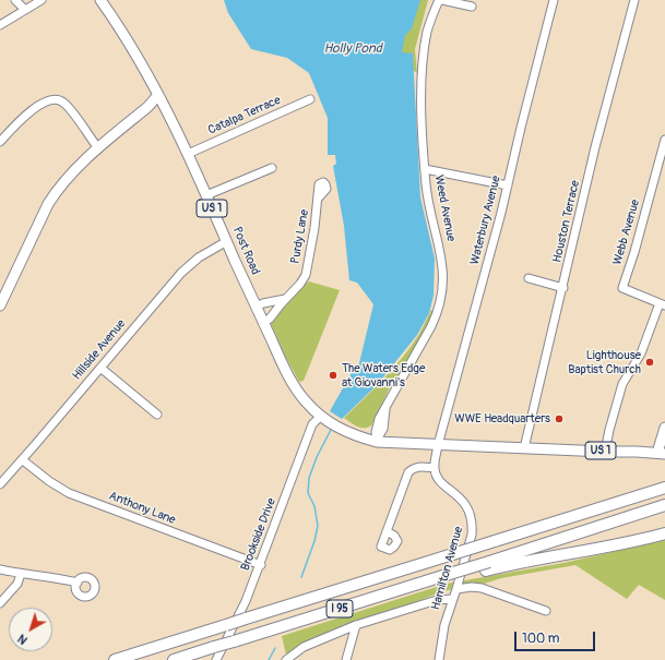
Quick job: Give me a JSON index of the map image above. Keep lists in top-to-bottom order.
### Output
{
  "streets": {
    "highway": ["I 95"],
    "main road": ["US 1", "Post Road"],
    "street": [
      "Catalpa Terrace",
      "Weed Avenue",
      "Waterbury Avenue",
      "Houston Terrace",
      "Webb Avenue",
      "Purdy Lane",
      "Hillside Avenue",
      "Anthony Lane",
      "Brookside Drive",
      "Hamilton Avenue"
    ]
  },
  "crossings": [
    ["Catalpa Terrace", "Post Road"],
    ["US 1", "Weed Avenue"],
    ["US 1", "Waterbury Avenue"],
    ["US 1", "Houston Terrace"],
    ["US 1", "Post Road"],
    ["US 1", "Brookside Drive"],
    ["Purdy Lane", "Post Road"],
    ["Post Road", "Hillside Avenue"],
    ["Post Road", "Brookside Drive"],
    ["Hillside Avenue", "Anthony Lane"],
    ["Anthony Lane", "Brookside Drive"]
  ],
  "water": ["Holly Pond"],
  "places": ["Lighthouse Baptist Church", "The Waters Edge at Giovanni's", "WWE Headquarters"],
  "scale_bar": "100 m",
  "north": "bottom left"
}
